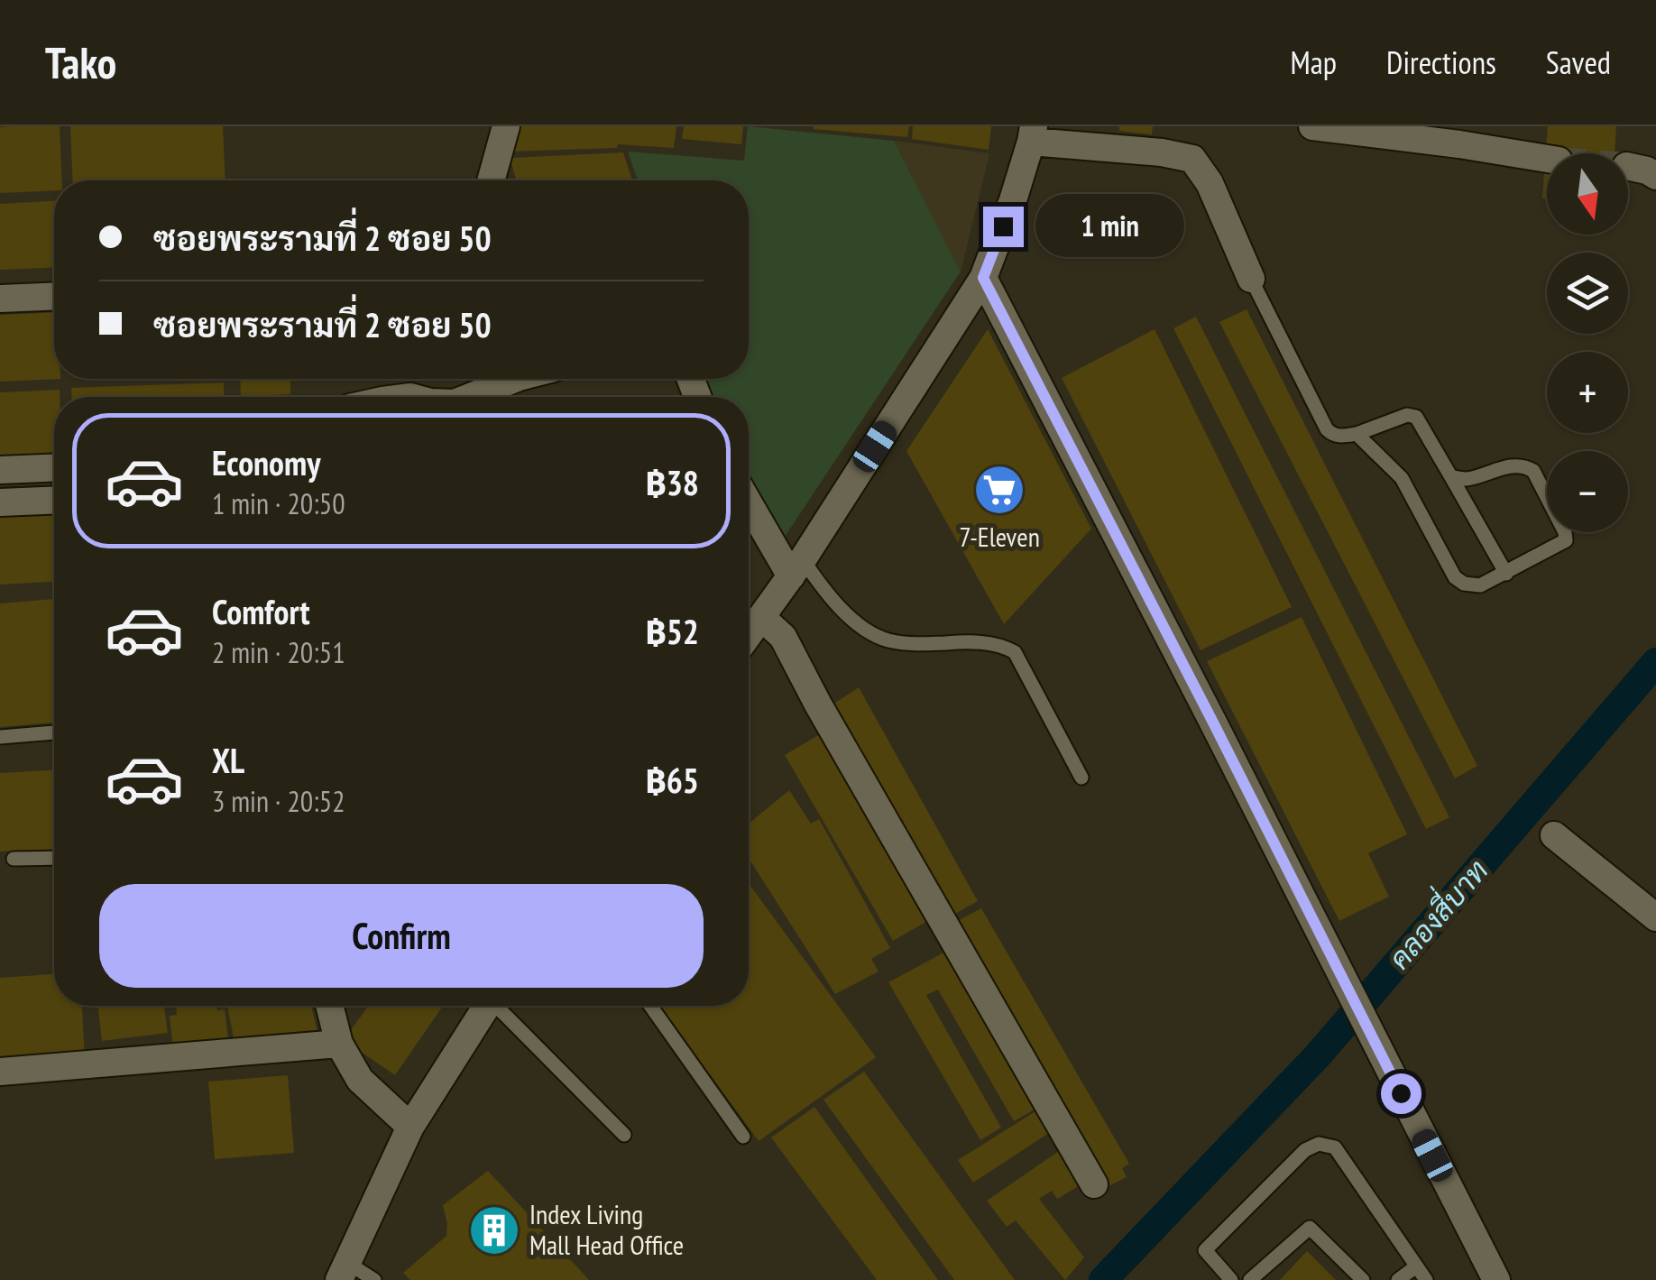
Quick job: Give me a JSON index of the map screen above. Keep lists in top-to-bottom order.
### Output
{
  "water": ["คลองสี่บาท"],
  "places": {
    "supermarket": ["7-Eleven"],
    "building": ["Index Living Mall Head Office"]
  },
  "north": "bottom",
  "page": {
    "header": "Tako",
    "nav": ["Map", "Directions", "Saved"],
    "map_buttons": ["+", "−"],
    "banner": ["ซอยพระรามที่ 2 ซอย 50", "ซอยพระรามที่ 2 ซอย 50"],
    "bubble": "1 min",
    "list": [
      {
        "name": "Economy",
        "note": "1 min · 20:50",
        "value": "฿38"
      },
      {
        "name": "Comfort",
        "note": "2 min · 20:51",
        "value": "฿52"
      },
      {
        "name": "XL",
        "note": "3 min · 20:52",
        "value": "฿65"
      }
    ],
    "buttons": "Confirm"
  }
}
